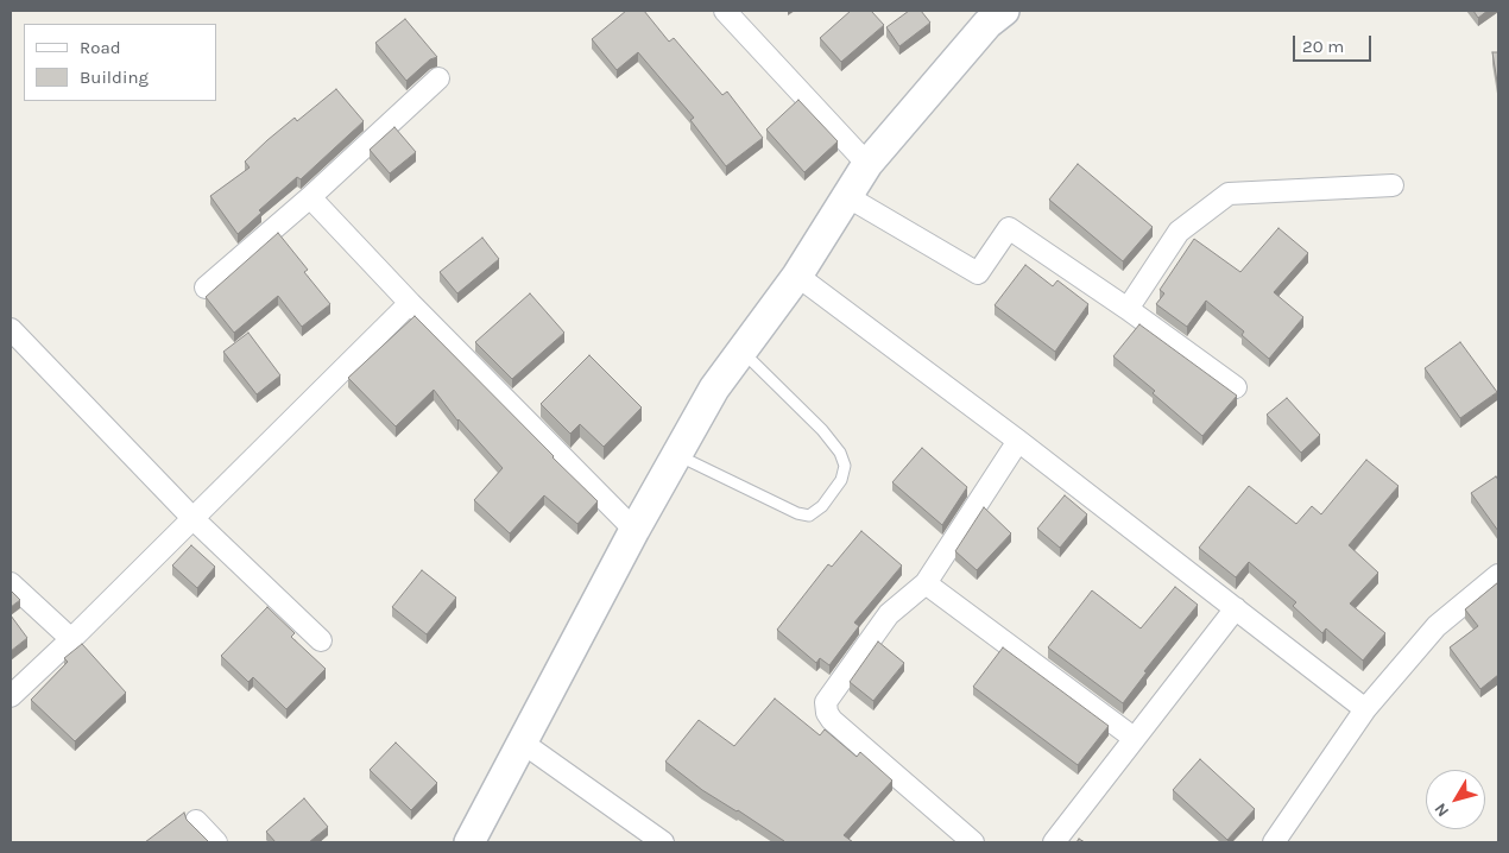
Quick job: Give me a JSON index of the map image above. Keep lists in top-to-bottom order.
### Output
{
  "legend": ["Road", "Building"],
  "scale_bar": "20 m",
  "north": "bottom left"
}
